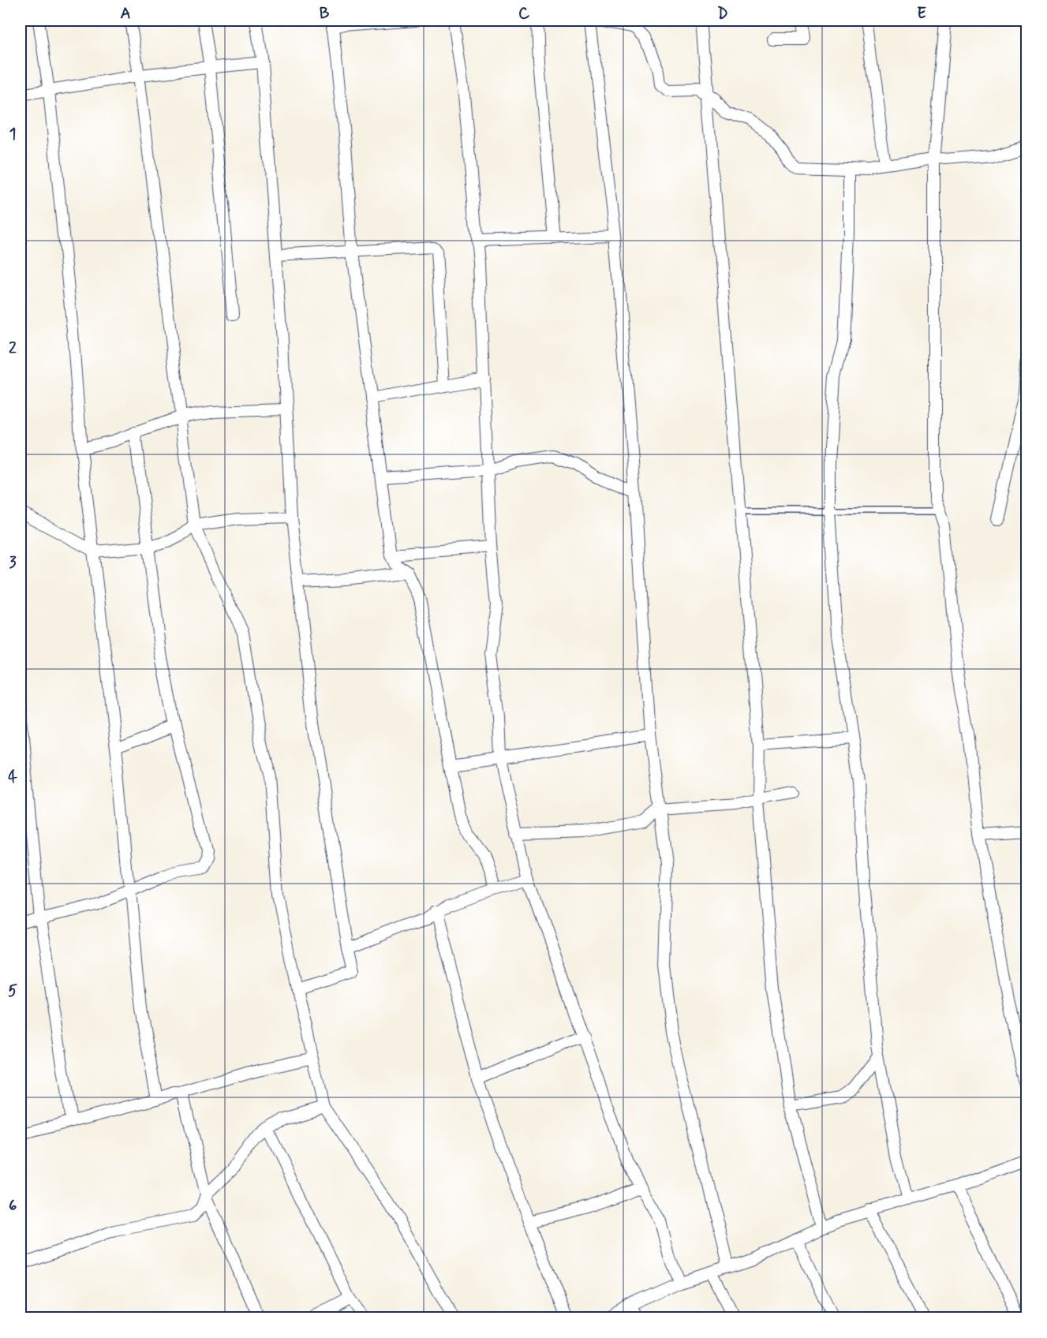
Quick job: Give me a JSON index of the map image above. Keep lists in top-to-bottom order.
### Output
{
  "grid": {
    "columns": [
      "A",
      "B",
      "C",
      "D",
      "E"
    ],
    "rows": [
      "1",
      "2",
      "3",
      "4",
      "5",
      "6"
    ]
  }
}
